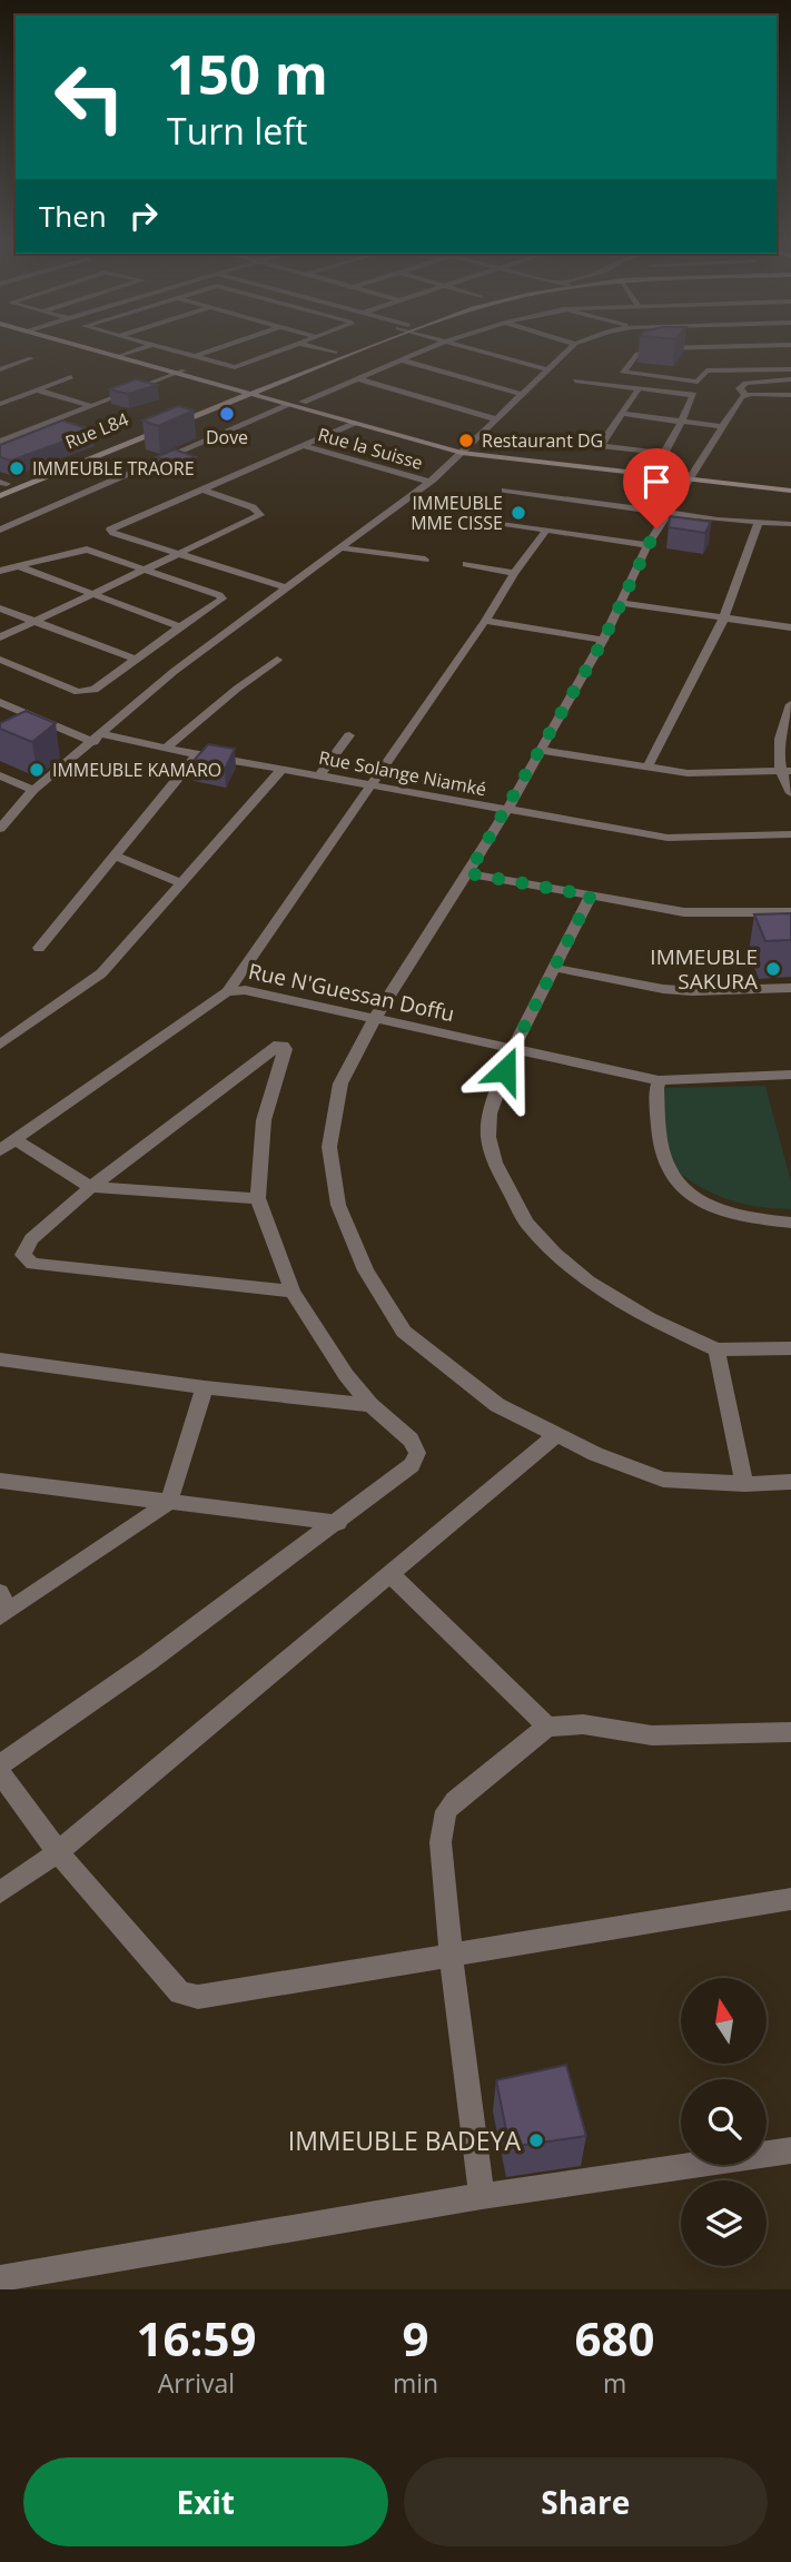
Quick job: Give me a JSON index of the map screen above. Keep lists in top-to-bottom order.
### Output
{
  "streets": {
    "main road": ["Rue L84"],
    "street": ["Rue la Suisse", "Rue Solange Niamké", "Rue N'Guessan Doffu"]
  },
  "places": [
    "Dove",
    "Restaurant DG",
    "IMMEUBLE TRAORE",
    "IMMEUBLE MME CISSE",
    "IMMEUBLE KAMARO",
    "IMMEUBLE SAKURA",
    "IMMEUBLE BADEYA"
  ],
  "north": "top",
  "page": {
    "turn": ["150 m", "Turn left"],
    "then": "Then",
    "eta": [
      "16:59",
      "Arrival",
      "9",
      "min",
      "680",
      "m"
    ],
    "buttons": ["Exit", "Share"]
  }
}
